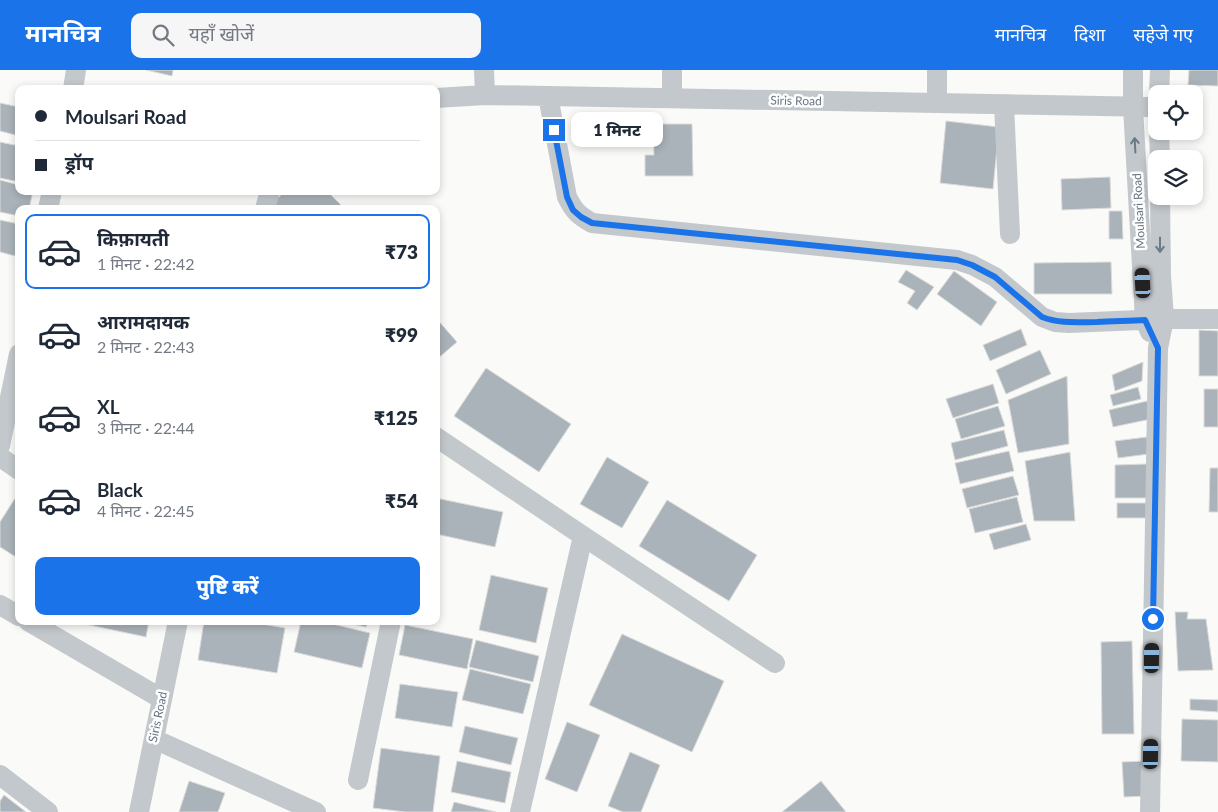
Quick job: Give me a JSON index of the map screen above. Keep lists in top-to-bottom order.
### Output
{
  "streets": {
    "street": ["Siris Road", "Moulsari Road"]
  },
  "crossings": [
    ["Siris Road", "Moulsari Road"]
  ],
  "page": {
    "header": "मानचित्र",
    "search": "यहाँ खोजें",
    "nav": ["मानचित्र", "दिशा", "सहेजे गए"],
    "banner": ["Moulsari Road", "ड्रॉप"],
    "bubble": "1 मिनट",
    "list": [
      {
        "name": "किफ़ायती",
        "note": "1 मिनट · 22:42",
        "value": "₹73"
      },
      {
        "name": "आरामदायक",
        "note": "2 मिनट · 22:43",
        "value": "₹99"
      },
      {
        "name": "XL",
        "note": "3 मिनट · 22:44",
        "value": "₹125"
      },
      {
        "name": "Black",
        "note": "4 मिनट · 22:45",
        "value": "₹54"
      }
    ],
    "buttons": "पुष्टि करें"
  }
}
